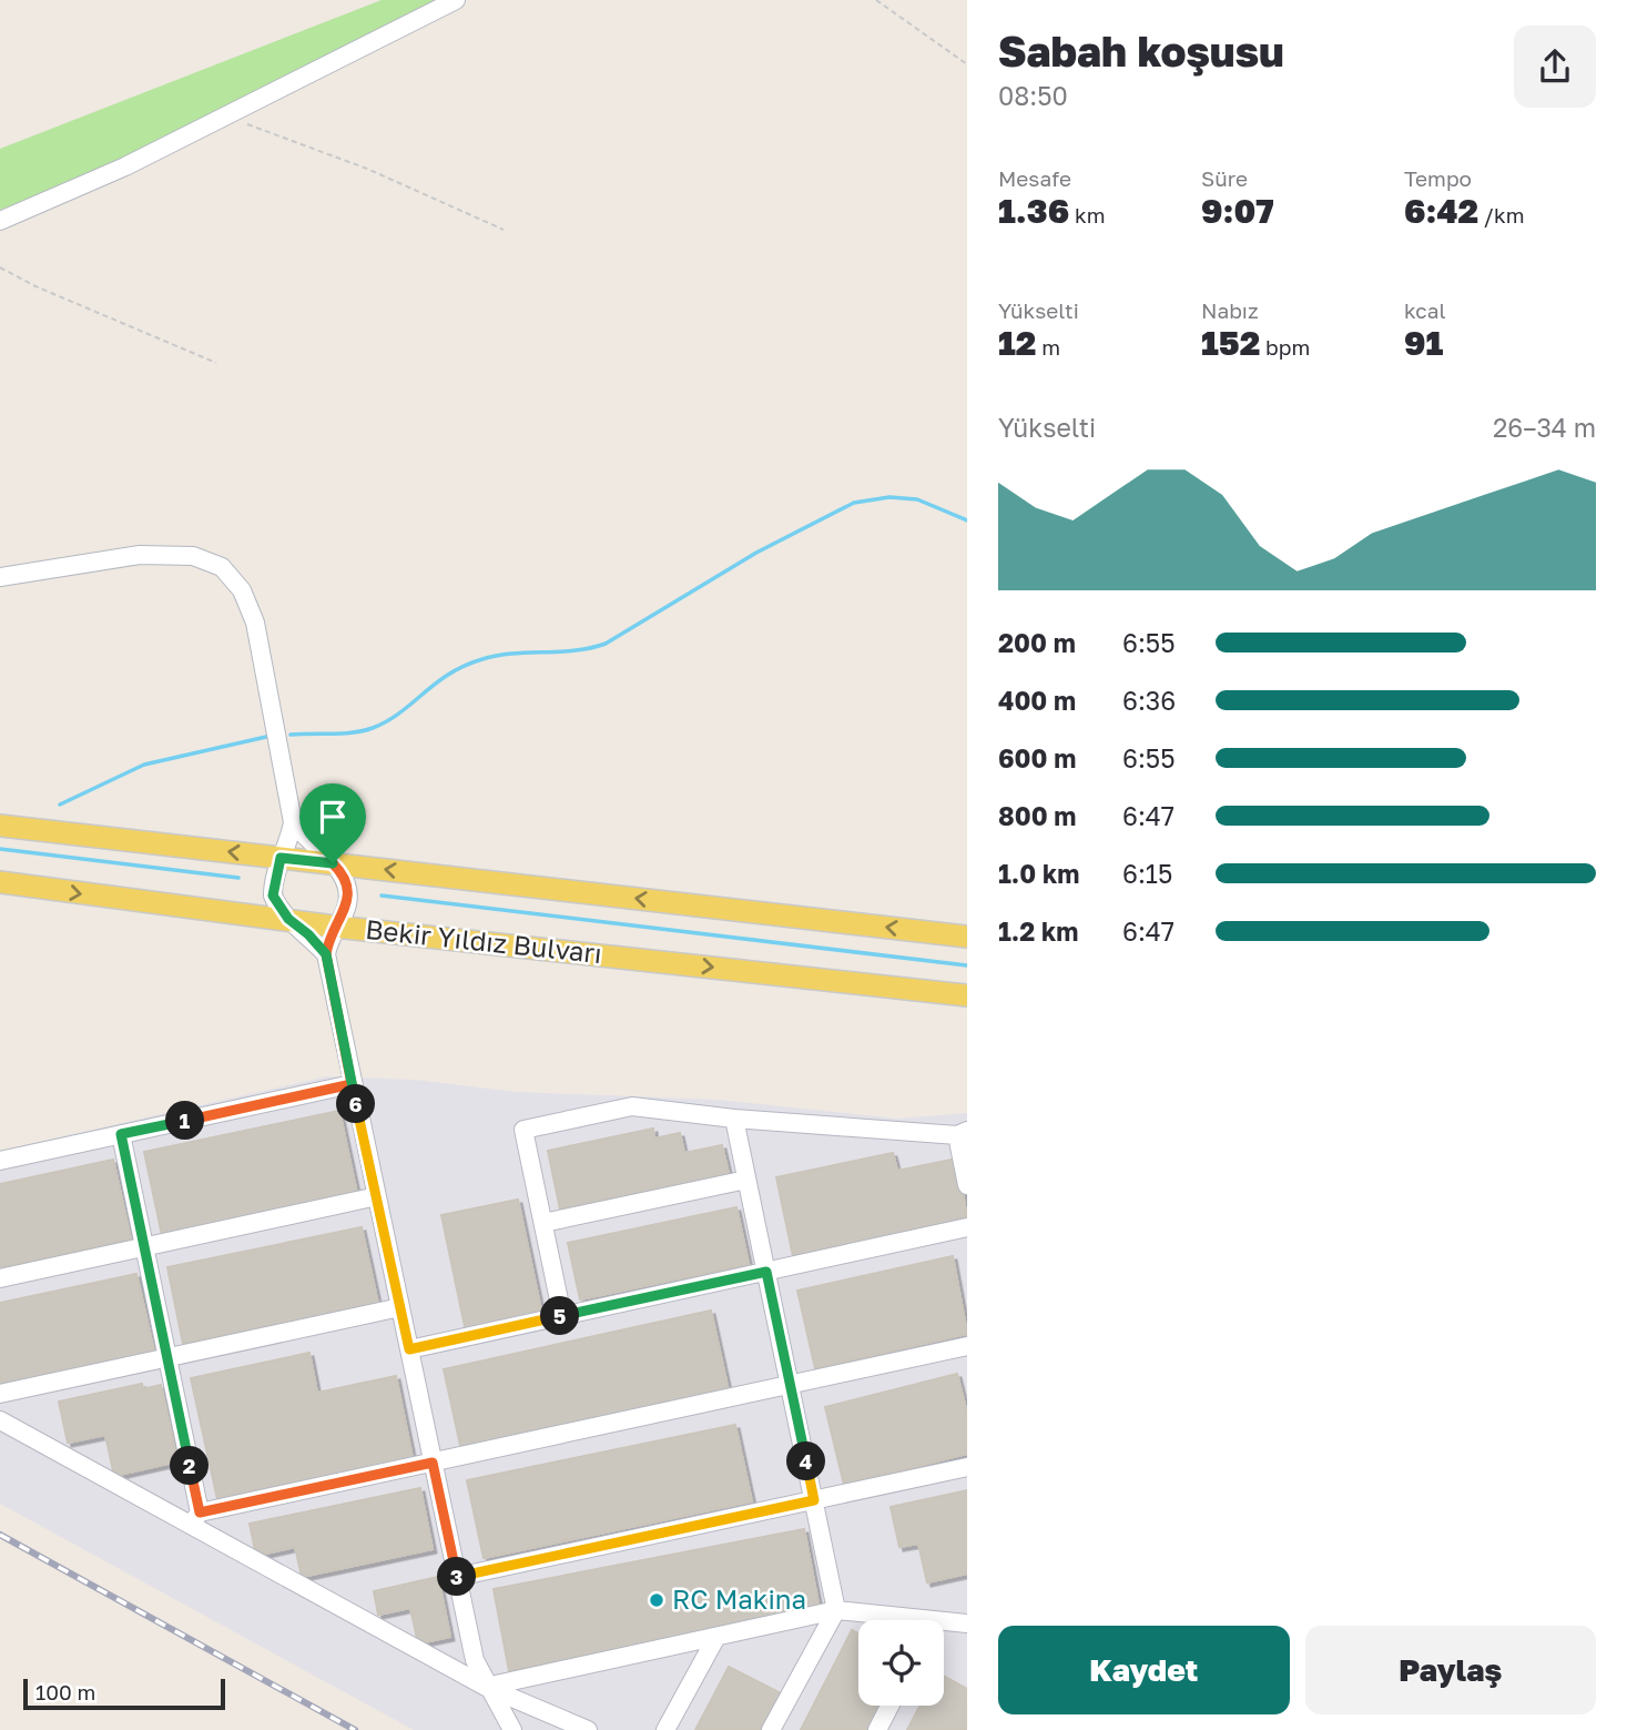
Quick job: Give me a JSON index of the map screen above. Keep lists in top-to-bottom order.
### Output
{
  "streets": {
    "main road": ["Bekir Yıldız Bulvarı"]
  },
  "places": ["RC Makina"],
  "scale_bar": "100 m",
  "page": {
    "heading": ["Sabah koşusu", "08:50"],
    "stats": [
      ["Mesafe", "1.36 km"],
      ["Süre", "9:07"],
      ["Tempo", "6:42 /km"],
      ["Yükselti", "12 m"],
      ["Nabız", "152 bpm"],
      ["kcal", "91"]
    ],
    "chart": ["Yükselti", "26–34 m"],
    "list": [
      {
        "name": "200 m",
        "note": "6:55"
      },
      {
        "name": "400 m",
        "note": "6:36"
      },
      {
        "name": "600 m",
        "note": "6:55"
      },
      {
        "name": "800 m",
        "note": "6:47"
      },
      {
        "name": "1.0 km",
        "note": "6:15"
      },
      {
        "name": "1.2 km",
        "note": "6:47"
      }
    ],
    "pins": [
      "6",
      "1",
      "5",
      "4",
      "2",
      "3"
    ],
    "buttons": ["Kaydet", "Paylaş"],
    "scale": "100 m"
  }
}
